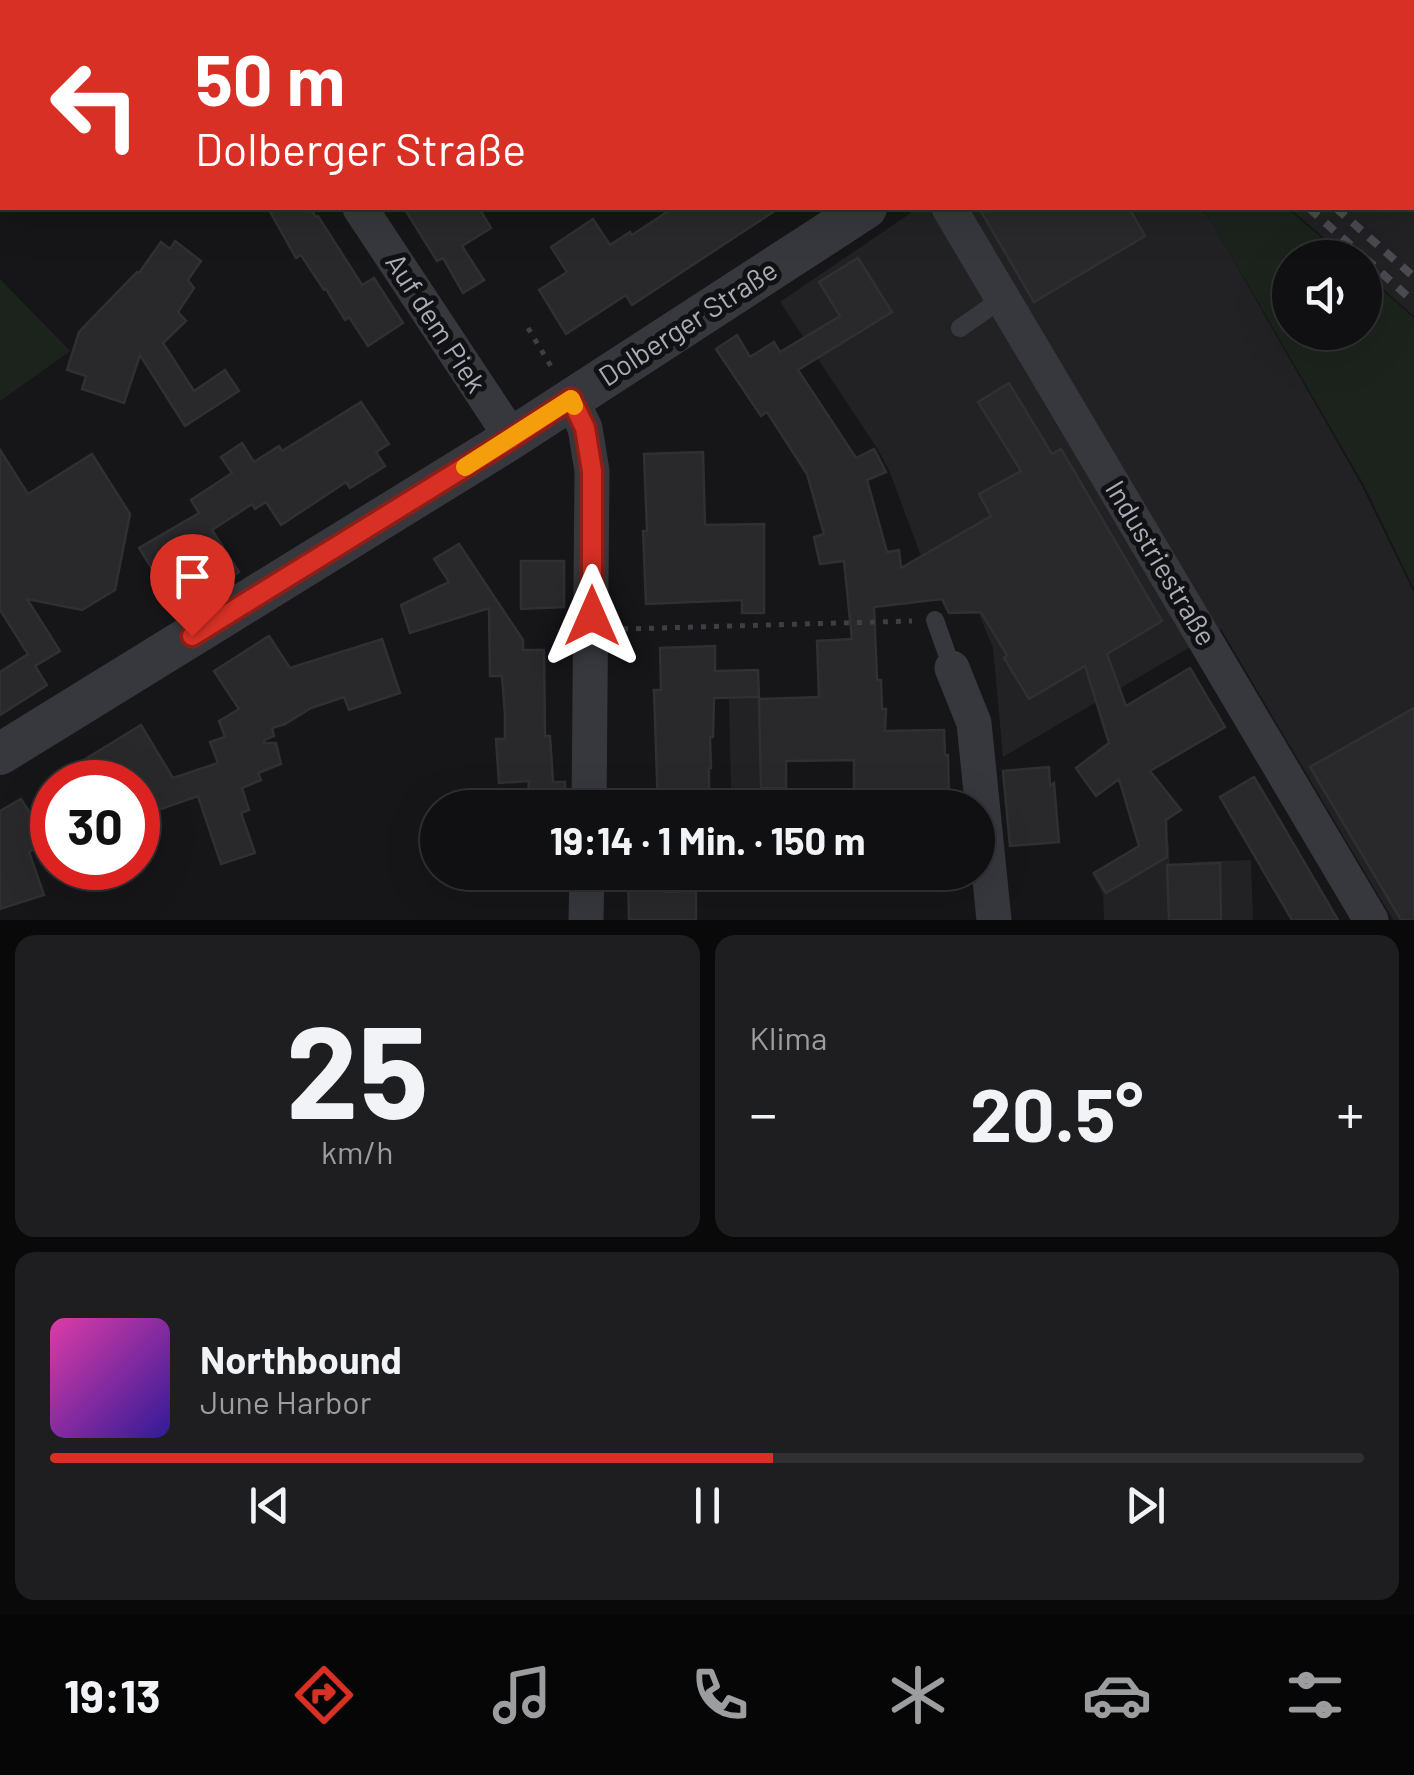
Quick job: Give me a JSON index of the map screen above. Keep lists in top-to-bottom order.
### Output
{
  "streets": {
    "street": ["Auf dem Piek", "Dolberger Straße", "Industriestraße"]
  },
  "crossings": [
    ["Auf dem Piek", "Dolberger Straße"]
  ],
  "page": {
    "turn": ["50 m", "Dolberger Straße"],
    "limit": "30",
    "trip": "19:14 · 1 Min. · 150 m",
    "tile": [
      ["25", "km/h"],
      "Klima"
    ],
    "heat": ["−", "20.5°", "+"],
    "song": ["Northbound", "June Harbor"],
    "tabs": "19:13"
  }
}
